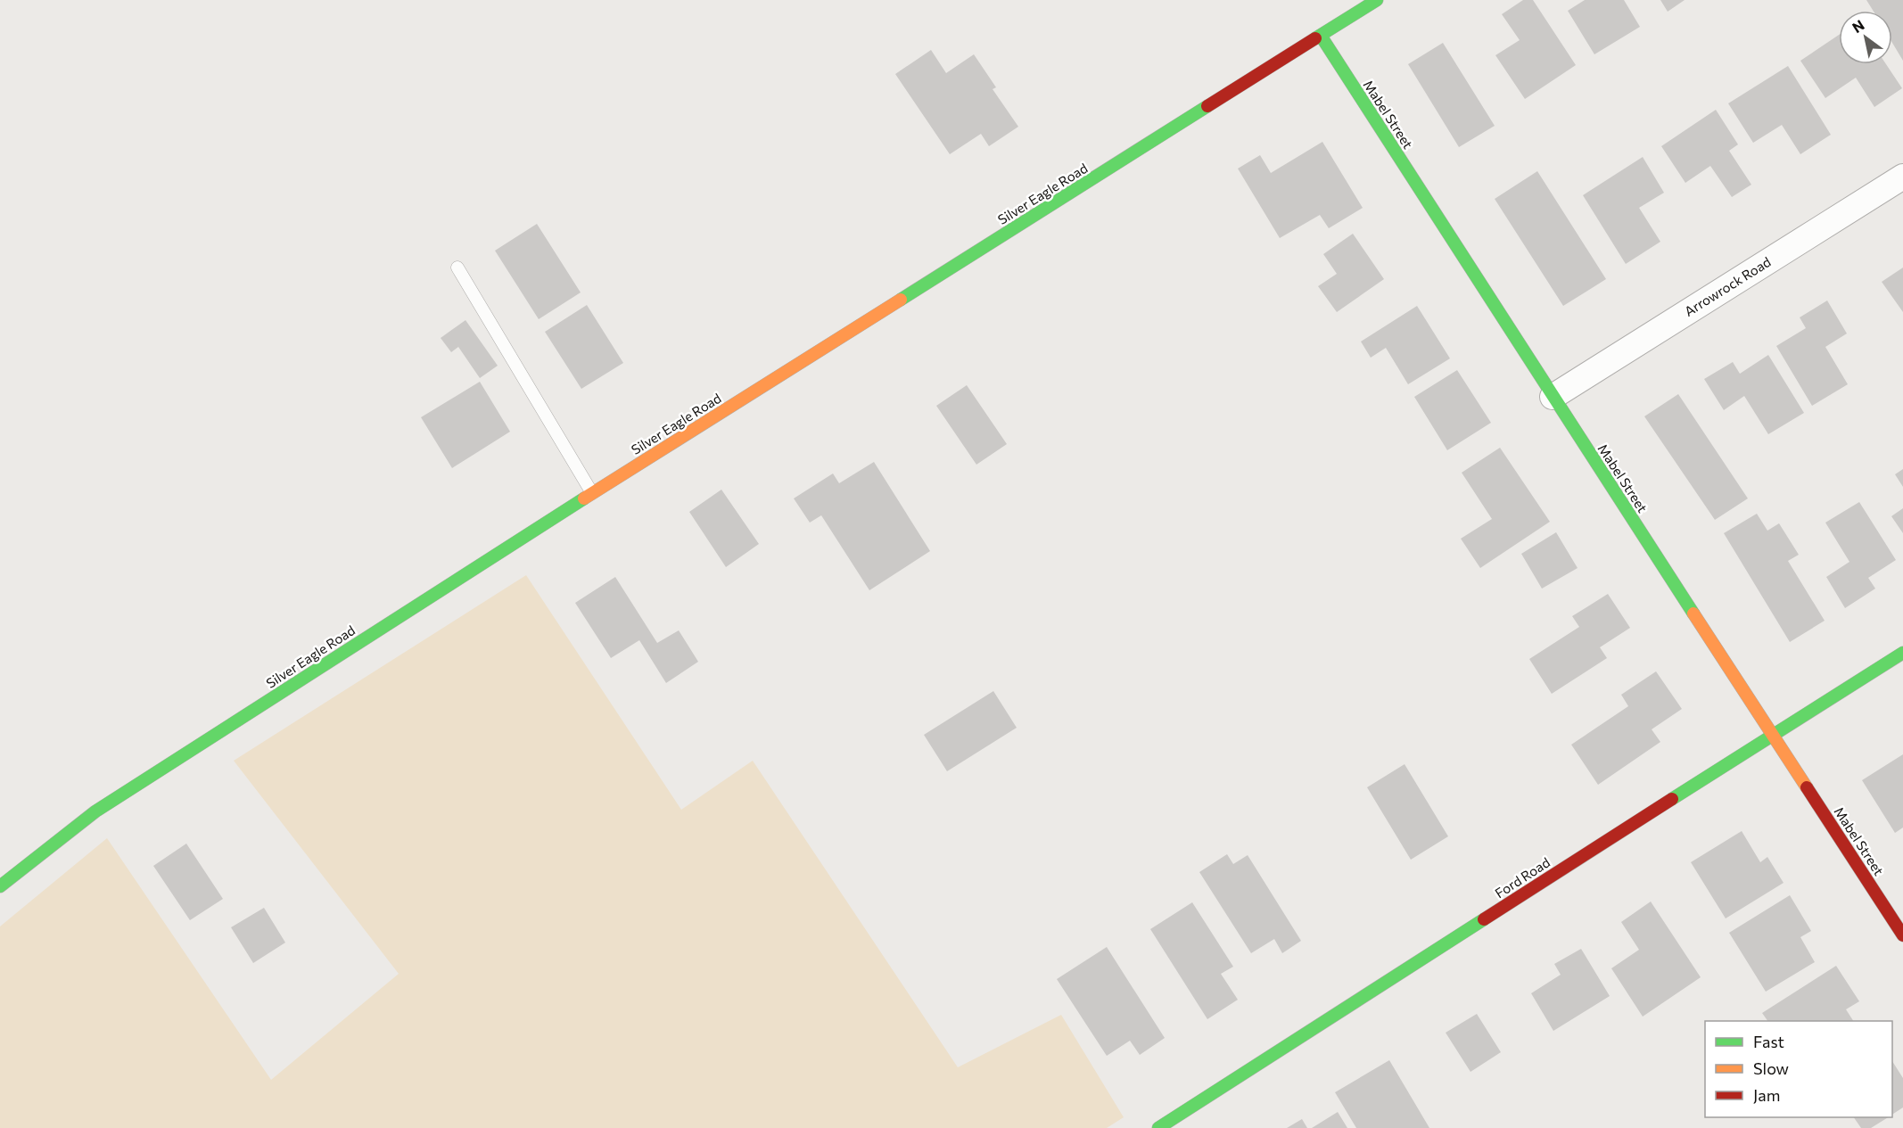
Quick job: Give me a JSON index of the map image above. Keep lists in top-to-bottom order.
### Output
{
  "streets": {
    "street": [
      "Mabel Street",
      "Silver Eagle Road",
      "Arrowrock Road",
      "Ford Road"
    ]
  },
  "crossings": [
    ["Mabel Street", "Silver Eagle Road"],
    ["Mabel Street", "Arrowrock Road"],
    ["Mabel Street", "Ford Road"]
  ],
  "legend": ["Fast", "Slow", "Jam"],
  "north": "top left"
}
